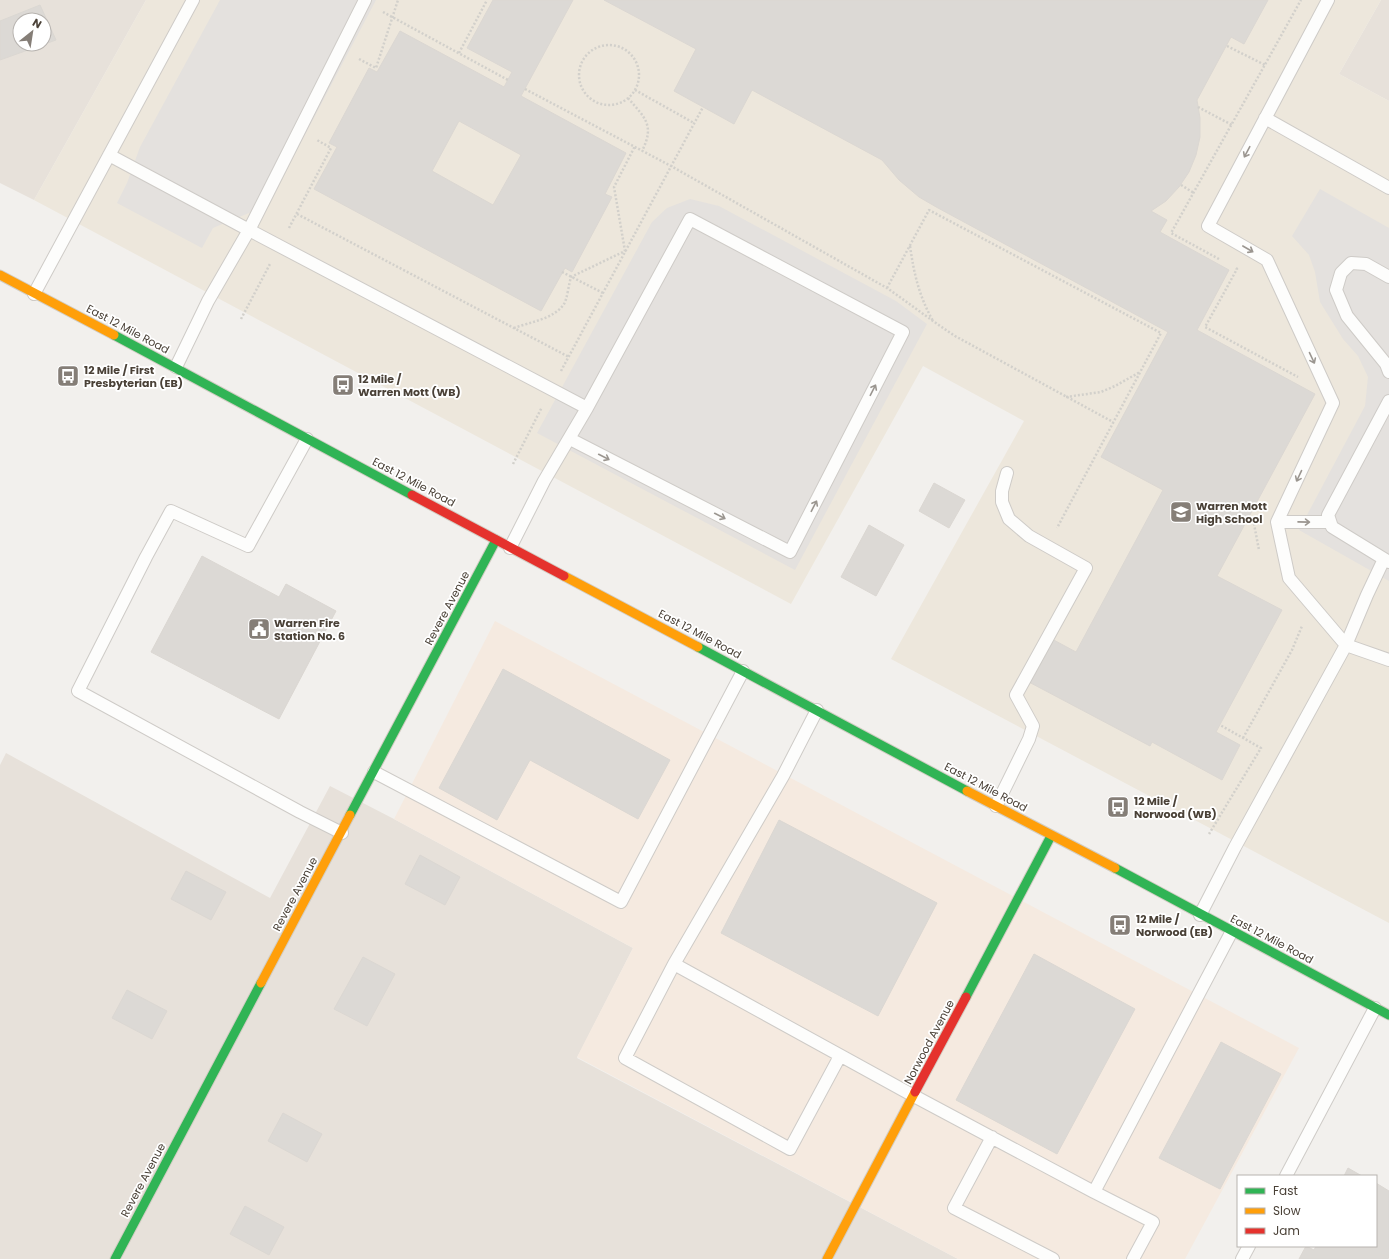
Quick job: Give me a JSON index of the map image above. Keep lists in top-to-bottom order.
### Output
{
  "streets": {
    "main road": ["East 12 Mile Road", "Revere Avenue", "Norwood Avenue"]
  },
  "crossings": [
    ["East 12 Mile Road", "Revere Avenue"],
    ["East 12 Mile Road", "Norwood Avenue"]
  ],
  "places": {
    "bus stop": [
      "12 Mile / First Presbyterian (EB)",
      "12 Mile / Warren Mott (WB)",
      "12 Mile / Norwood (WB)",
      "12 Mile / Norwood (EB)"
    ],
    "school or university": ["Warren Mott High School"],
    "public building": ["Warren Fire Station No. 6"]
  },
  "legend": ["Fast", "Slow", "Jam"],
  "north": "top right"
}
